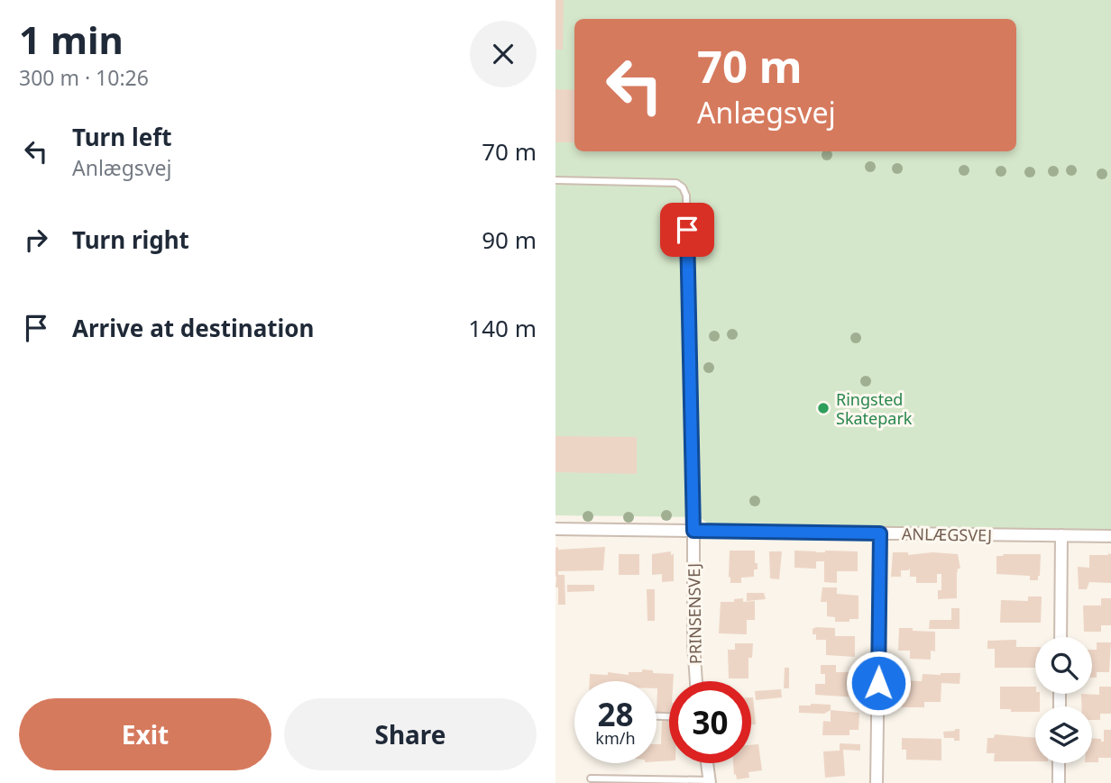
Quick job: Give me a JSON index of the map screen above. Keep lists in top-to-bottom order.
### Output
{
  "streets": {
    "street": ["ANLÆGSVEJ", "PRINSENSVEJ"]
  },
  "crossings": [
    ["ANLÆGSVEJ", "PRINSENSVEJ"]
  ],
  "places": ["Ringsted Skatepark"],
  "page": {
    "heading": ["1 min", "300 m · 10:26"],
    "turn": ["70 m", "Anlægsvej"],
    "list": [
      {
        "name": "Turn left",
        "note": "Anlægsvej",
        "value": "70 m"
      },
      {
        "name": "Turn right",
        "value": "90 m"
      },
      {
        "name": "Arrive at destination",
        "value": "140 m"
      }
    ],
    "speed": "28 km/h",
    "limit": "30",
    "buttons": ["Exit", "Share"]
  }
}
